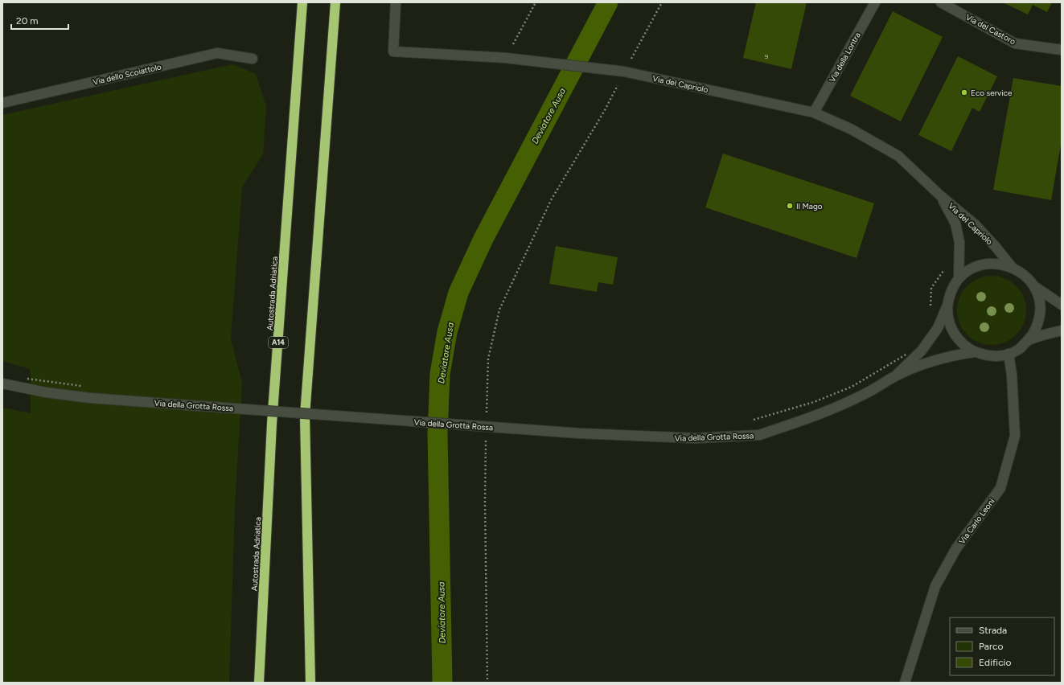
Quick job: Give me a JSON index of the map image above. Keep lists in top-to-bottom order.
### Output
{
  "streets": {
    "highway": ["Autostrada Adriatica", "A14"],
    "street": [
      "Via del Castoro",
      "Via della Lontra",
      "Via dello Scoiattolo",
      "Via del Capriolo",
      "Via della Grotta Rossa",
      "Via Carlo Leoni"
    ]
  },
  "crossings": [
    ["Via della Lontra", "Via del Capriolo"],
    ["Via del Capriolo", "Via della Grotta Rossa"],
    ["Via del Capriolo", "Via Carlo Leoni"],
    ["Via della Grotta Rossa", "Via Carlo Leoni"]
  ],
  "water": ["Deviatore Ausa"],
  "places": ["Eco service", "Il Mago"],
  "house_numbers": ["9"],
  "legend": ["Strada", "Parco", "Edificio"],
  "scale_bar": "20 m"
}
